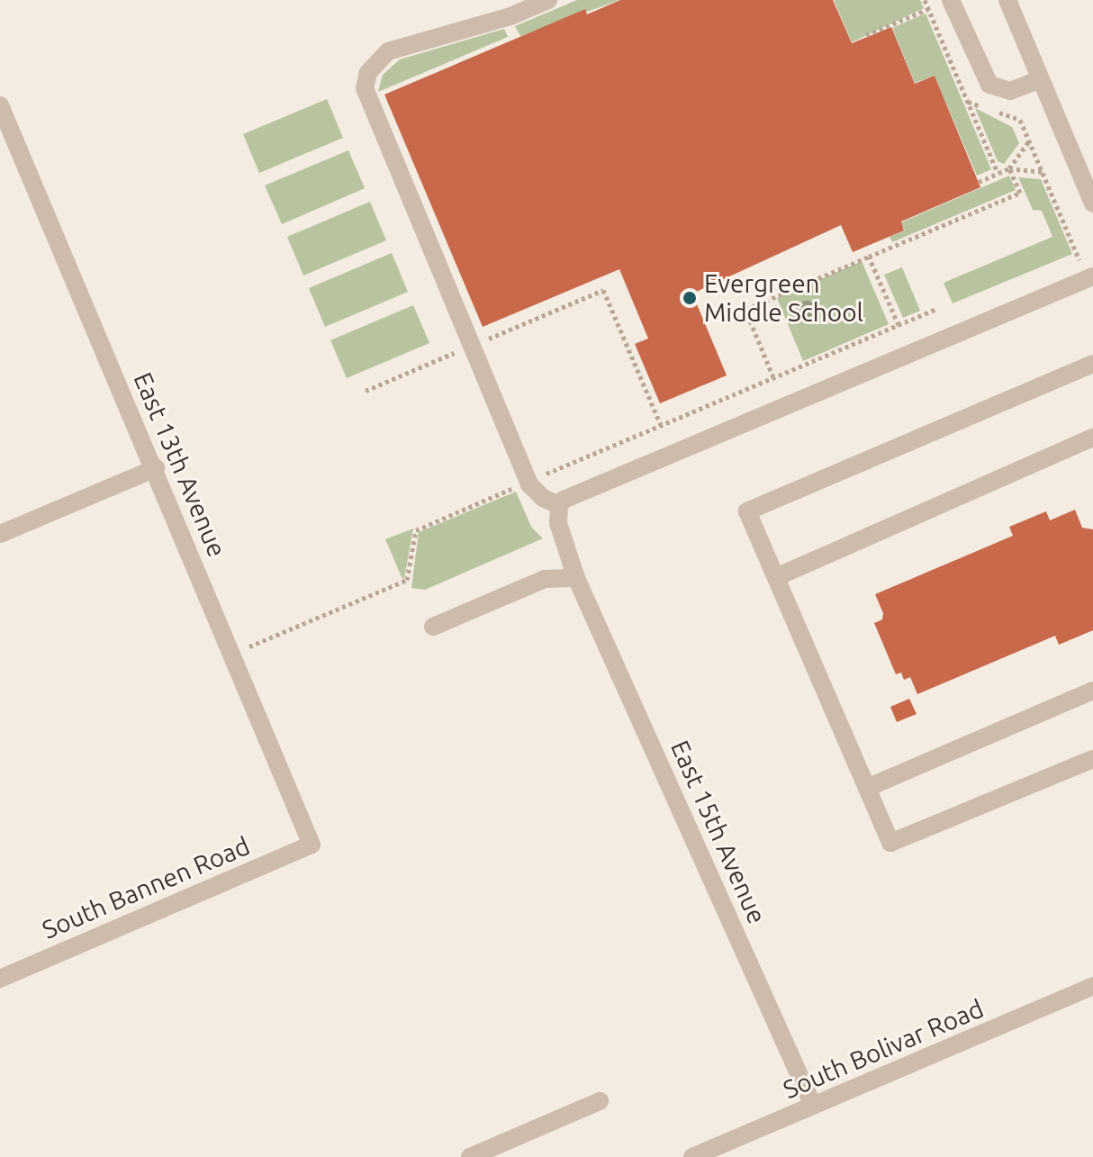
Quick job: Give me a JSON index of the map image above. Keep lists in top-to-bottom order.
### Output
{
  "streets": {
    "street": [
      "East 13th Avenue",
      "East 15th Avenue",
      "South Bannen Road",
      "South Bolivar Road"
    ]
  },
  "crossings": [
    ["East 13th Avenue", "South Bannen Road"],
    ["East 15th Avenue", "South Bolivar Road"]
  ],
  "places": ["Evergreen Middle School"]
}
